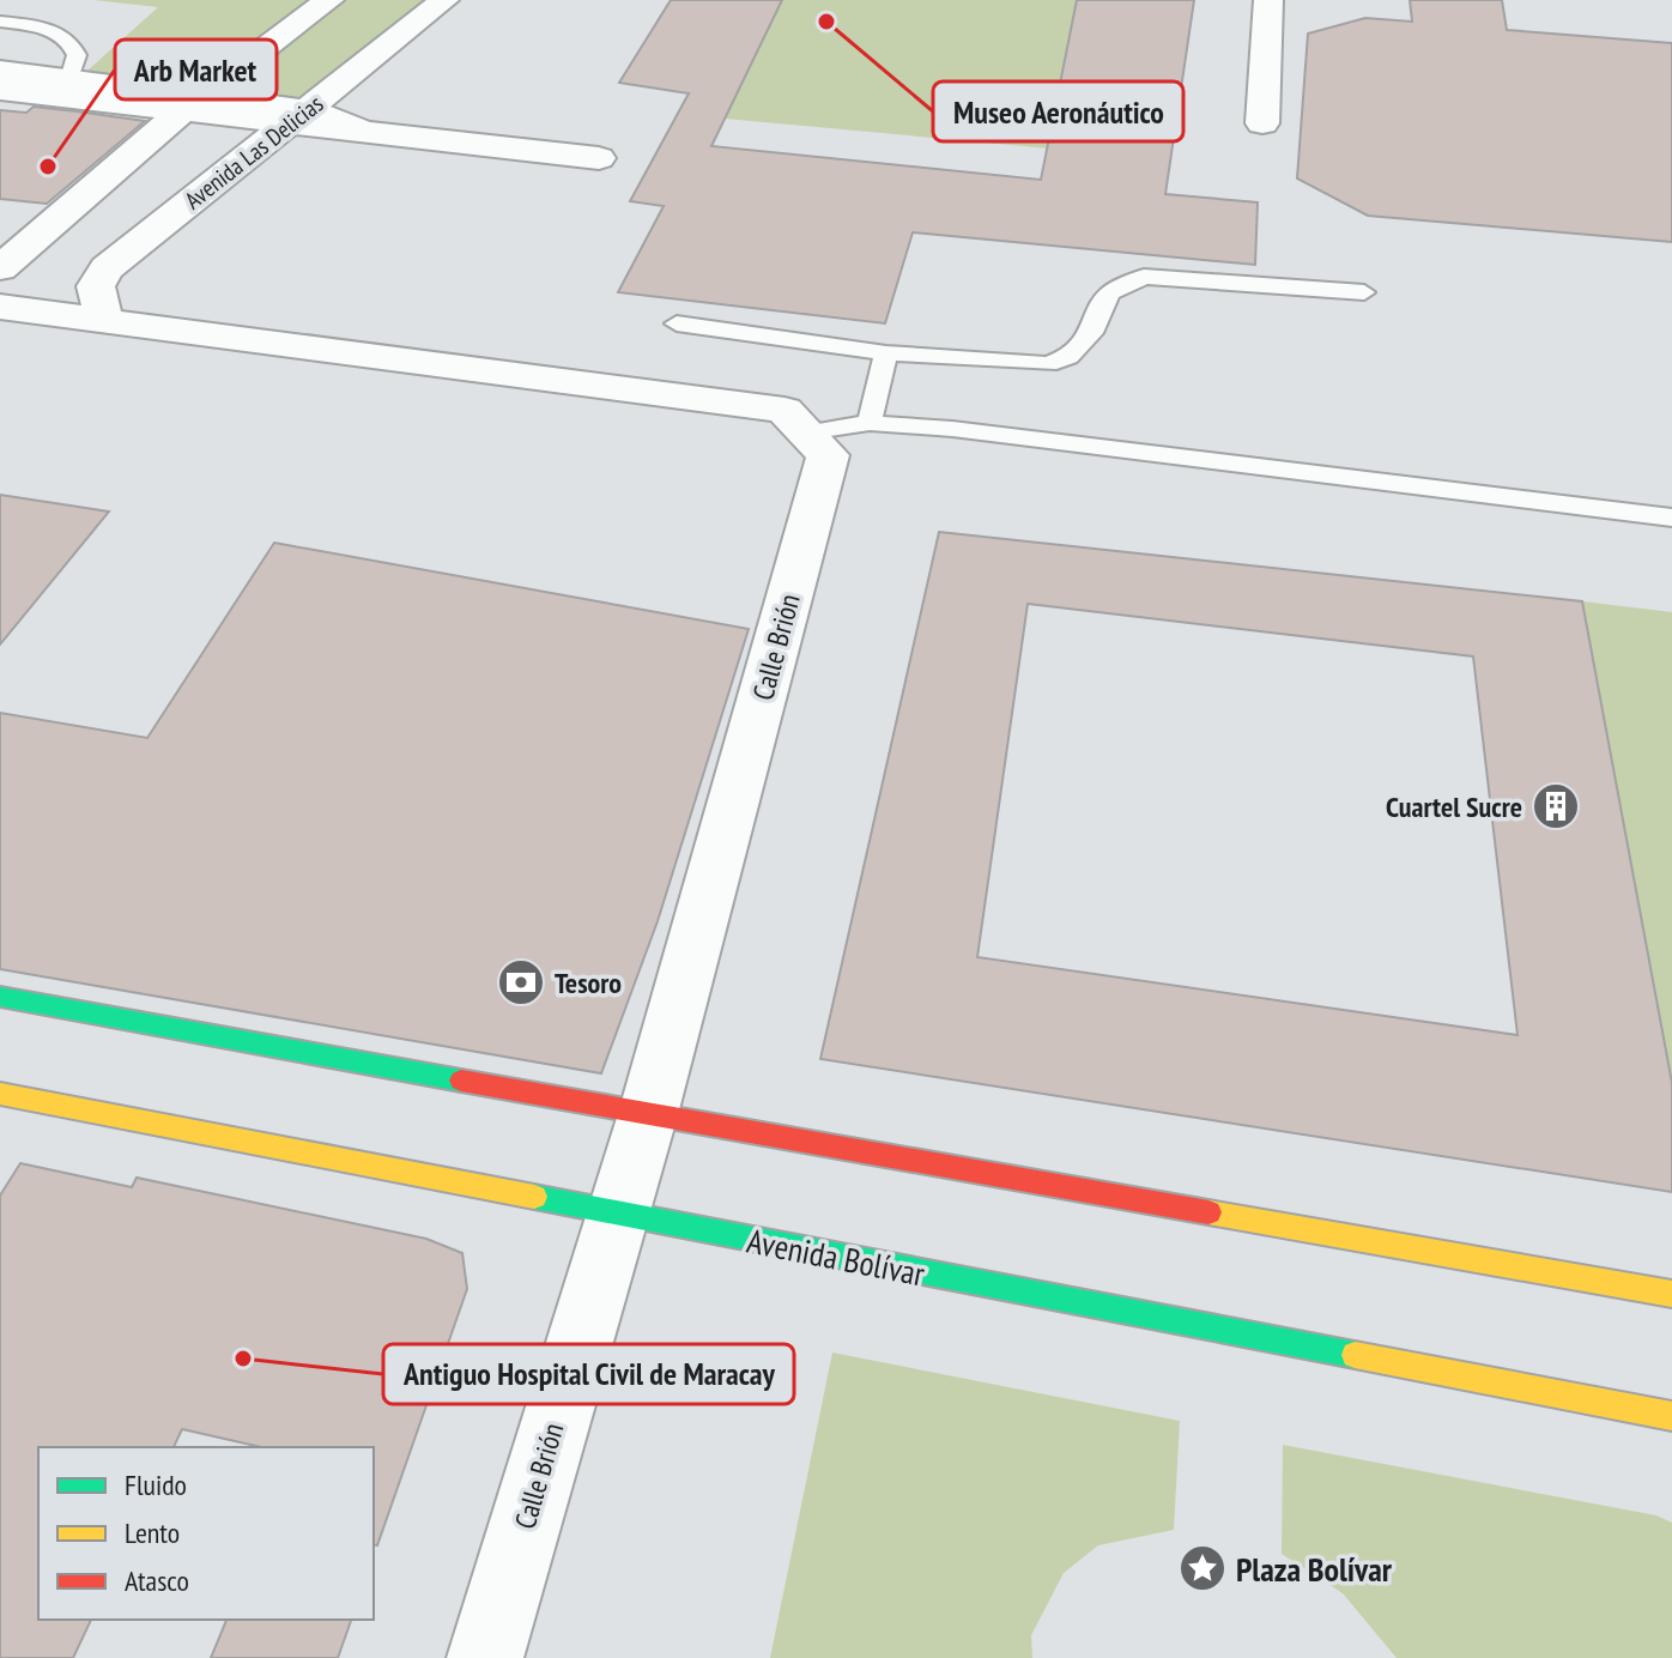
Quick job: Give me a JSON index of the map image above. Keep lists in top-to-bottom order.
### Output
{
  "streets": {
    "main road": ["Avenida Bolívar"],
    "street": ["Avenida Las Delicias", "Calle Brión"]
  },
  "crossings": [
    ["Calle Brión", "Avenida Bolívar"]
  ],
  "places": {
    "other": ["Museo Aeronáutico", "Arb Market", "Antiguo Hospital Civil de Maracay"],
    "building": ["Cuartel Sucre"],
    "bank": ["Tesoro"],
    "place": ["Plaza Bolívar"]
  },
  "legend": ["Fluido", "Lento", "Atasco"]
}
